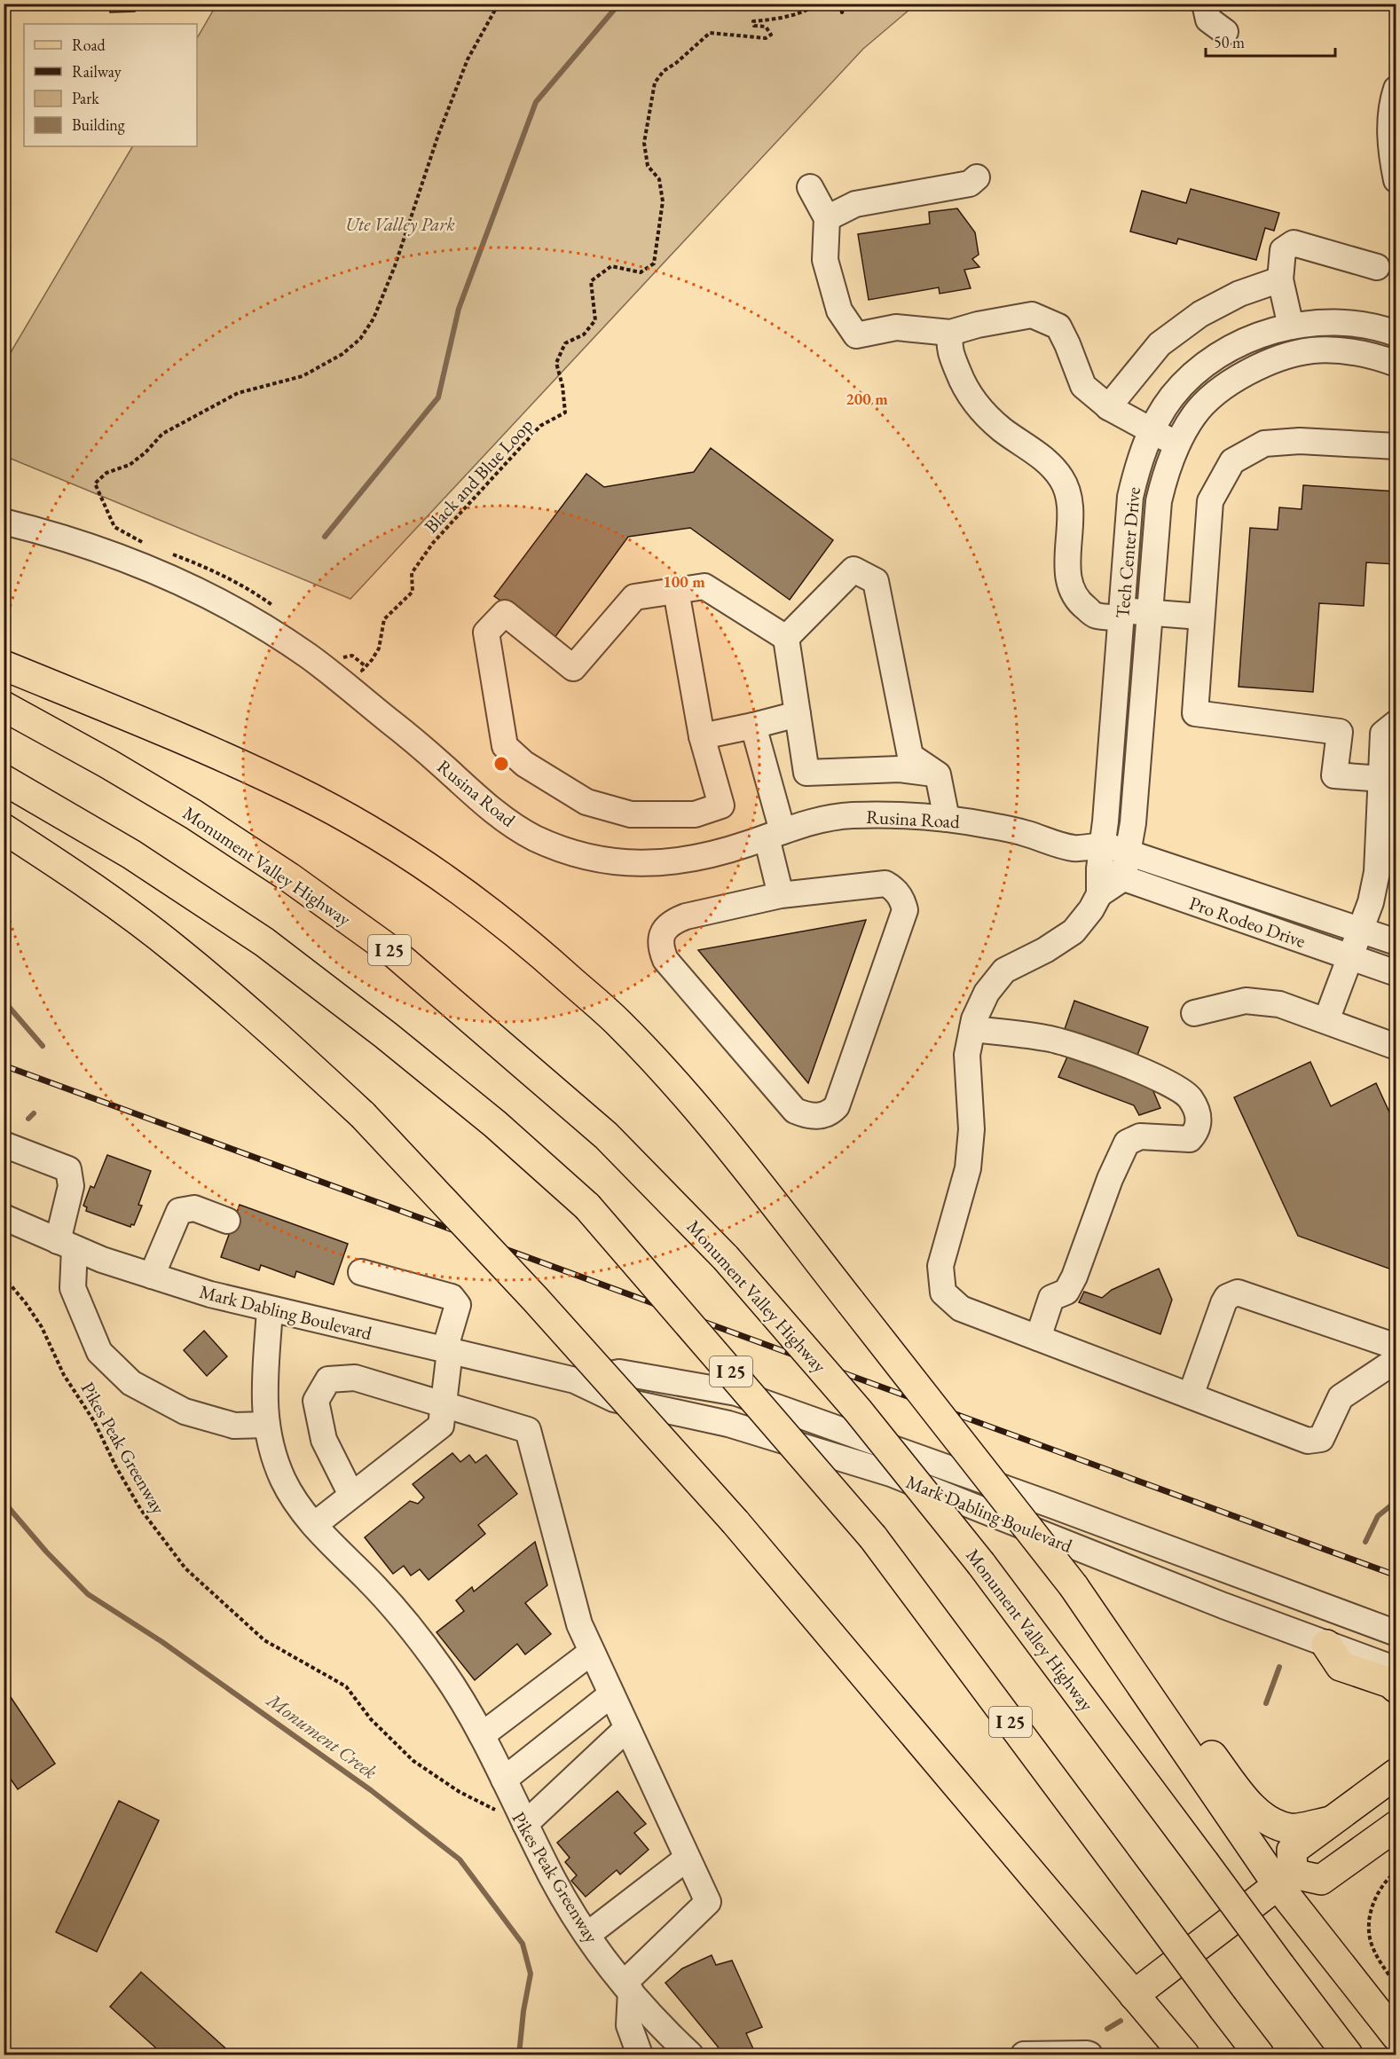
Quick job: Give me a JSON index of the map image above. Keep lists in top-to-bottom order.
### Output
{
  "streets": {
    "main road": ["Monument Valley Highway", "I 25"],
    "street": [
      "Tech Center Drive",
      "Rusina Road",
      "Pro Rodeo Drive",
      "Mark Dabling Boulevard"
    ],
    "path": ["Black and Blue Loop", "Pikes Peak Greenway"]
  },
  "crossings": [
    ["Tech Center Drive", "Rusina Road"],
    ["Tech Center Drive", "Pro Rodeo Drive"],
    ["Rusina Road", "Pro Rodeo Drive"]
  ],
  "water": ["Monument Creek"],
  "parks": ["Ute Valley Park"],
  "legend": [
    "Road",
    "Railway",
    "Park",
    "Building"
  ],
  "scale_bar": "50 m",
  "rings": ["200 m", "100 m"]
}
